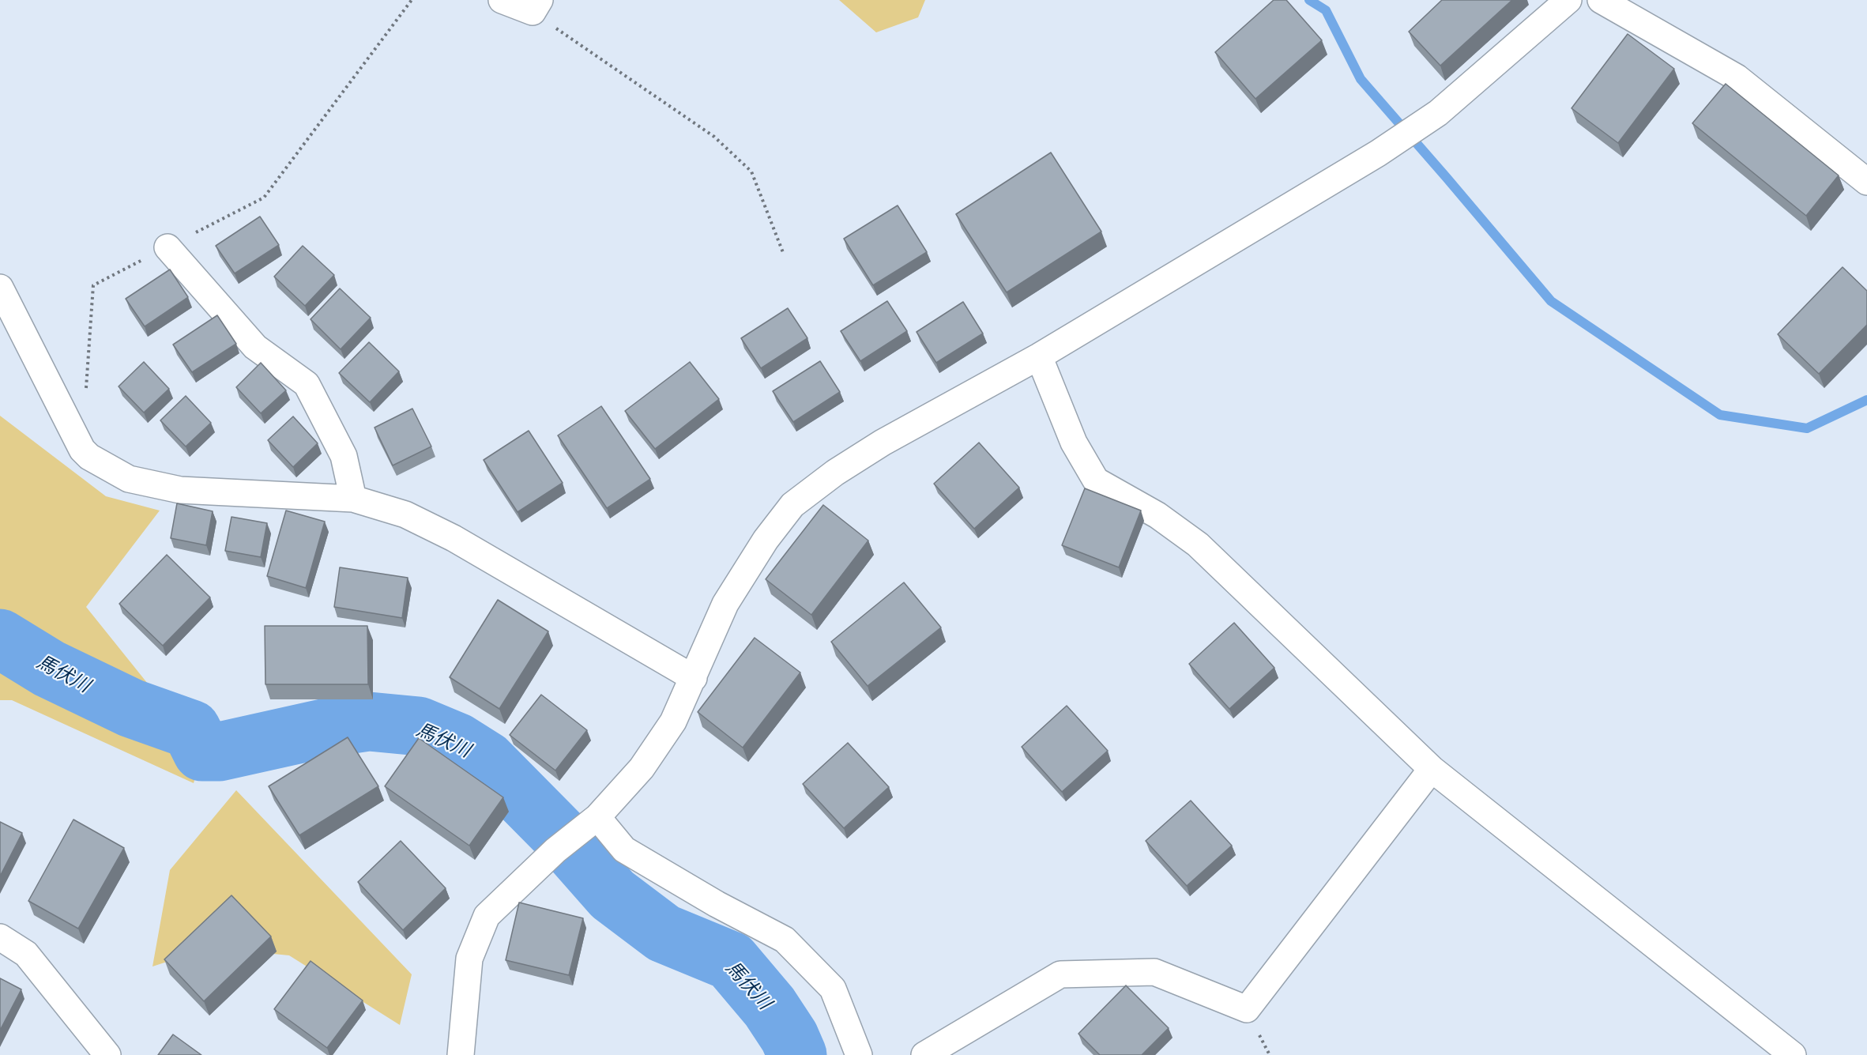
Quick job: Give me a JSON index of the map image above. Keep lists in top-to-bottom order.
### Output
{
  "water": ["馬伏川"]
}
